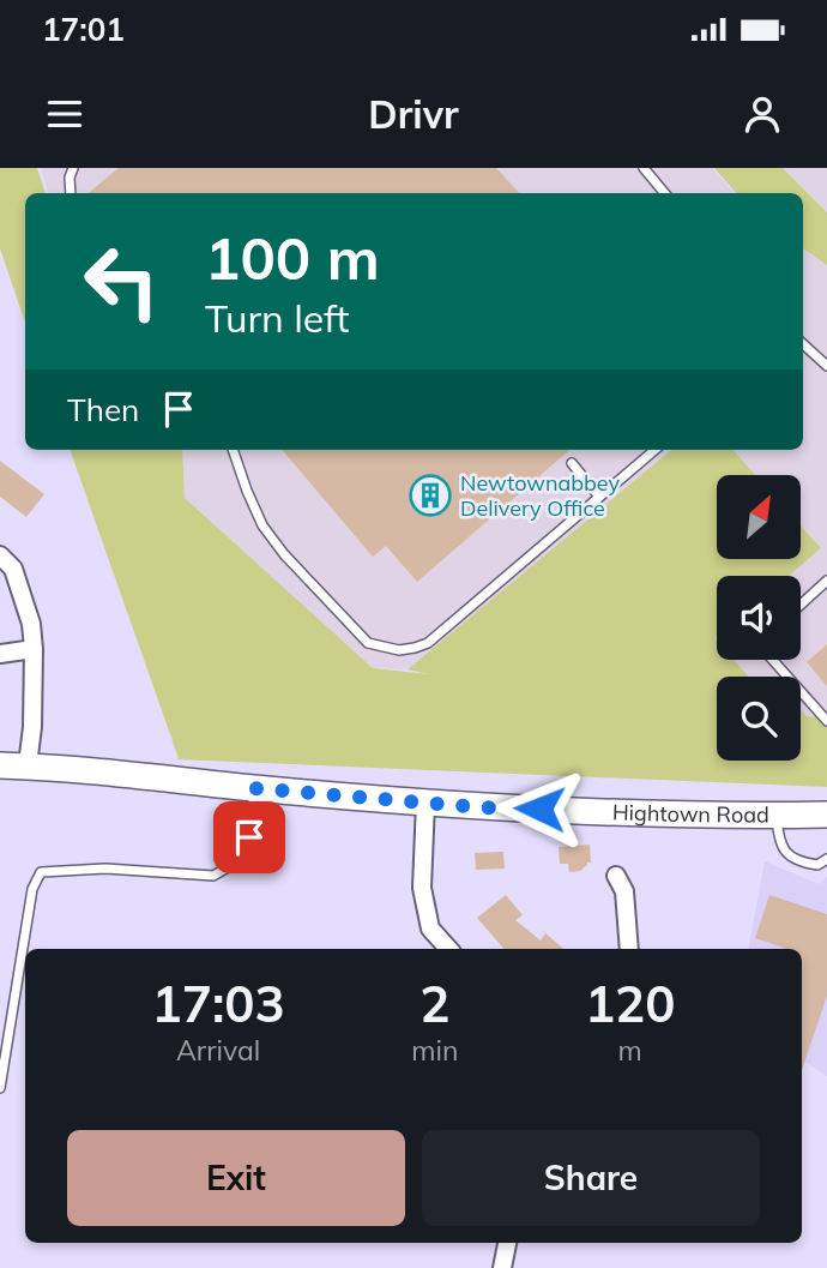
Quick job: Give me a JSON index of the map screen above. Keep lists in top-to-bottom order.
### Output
{
  "streets": {
    "main road": ["Hightown Road"]
  },
  "places": {
    "building": ["Newtownabbey Delivery Office"]
  },
  "north": "top right",
  "page": {
    "status": "17:01",
    "header": "Drivr",
    "turn": ["100 m", "Turn left"],
    "then": "Then",
    "eta": [
      "17:03",
      "Arrival",
      "2",
      "min",
      "120",
      "m"
    ],
    "buttons": ["Exit", "Share"]
  }
}
